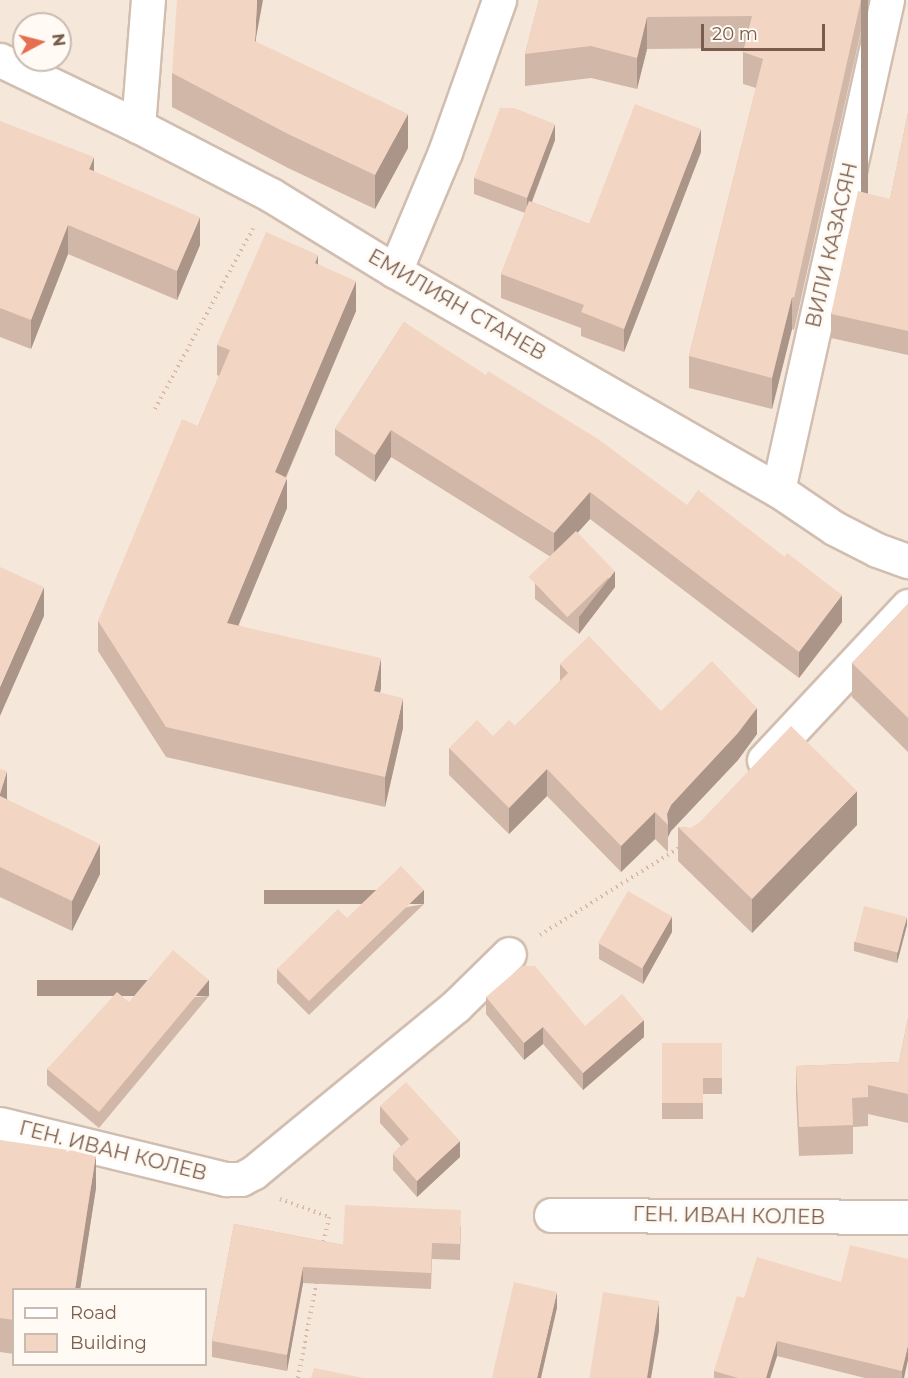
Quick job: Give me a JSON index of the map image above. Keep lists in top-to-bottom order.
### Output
{
  "streets": {
    "street": ["ВИЛИ КАЗАСЯН", "ЕМИЛИЯН СТАНЕВ", "ГЕН. ИВАН КОЛЕВ"]
  },
  "crossings": [
    ["ВИЛИ КАЗАСЯН", "ЕМИЛИЯН СТАНЕВ"]
  ],
  "legend": ["Road", "Building"],
  "scale_bar": "20 m",
  "north": "right"
}
